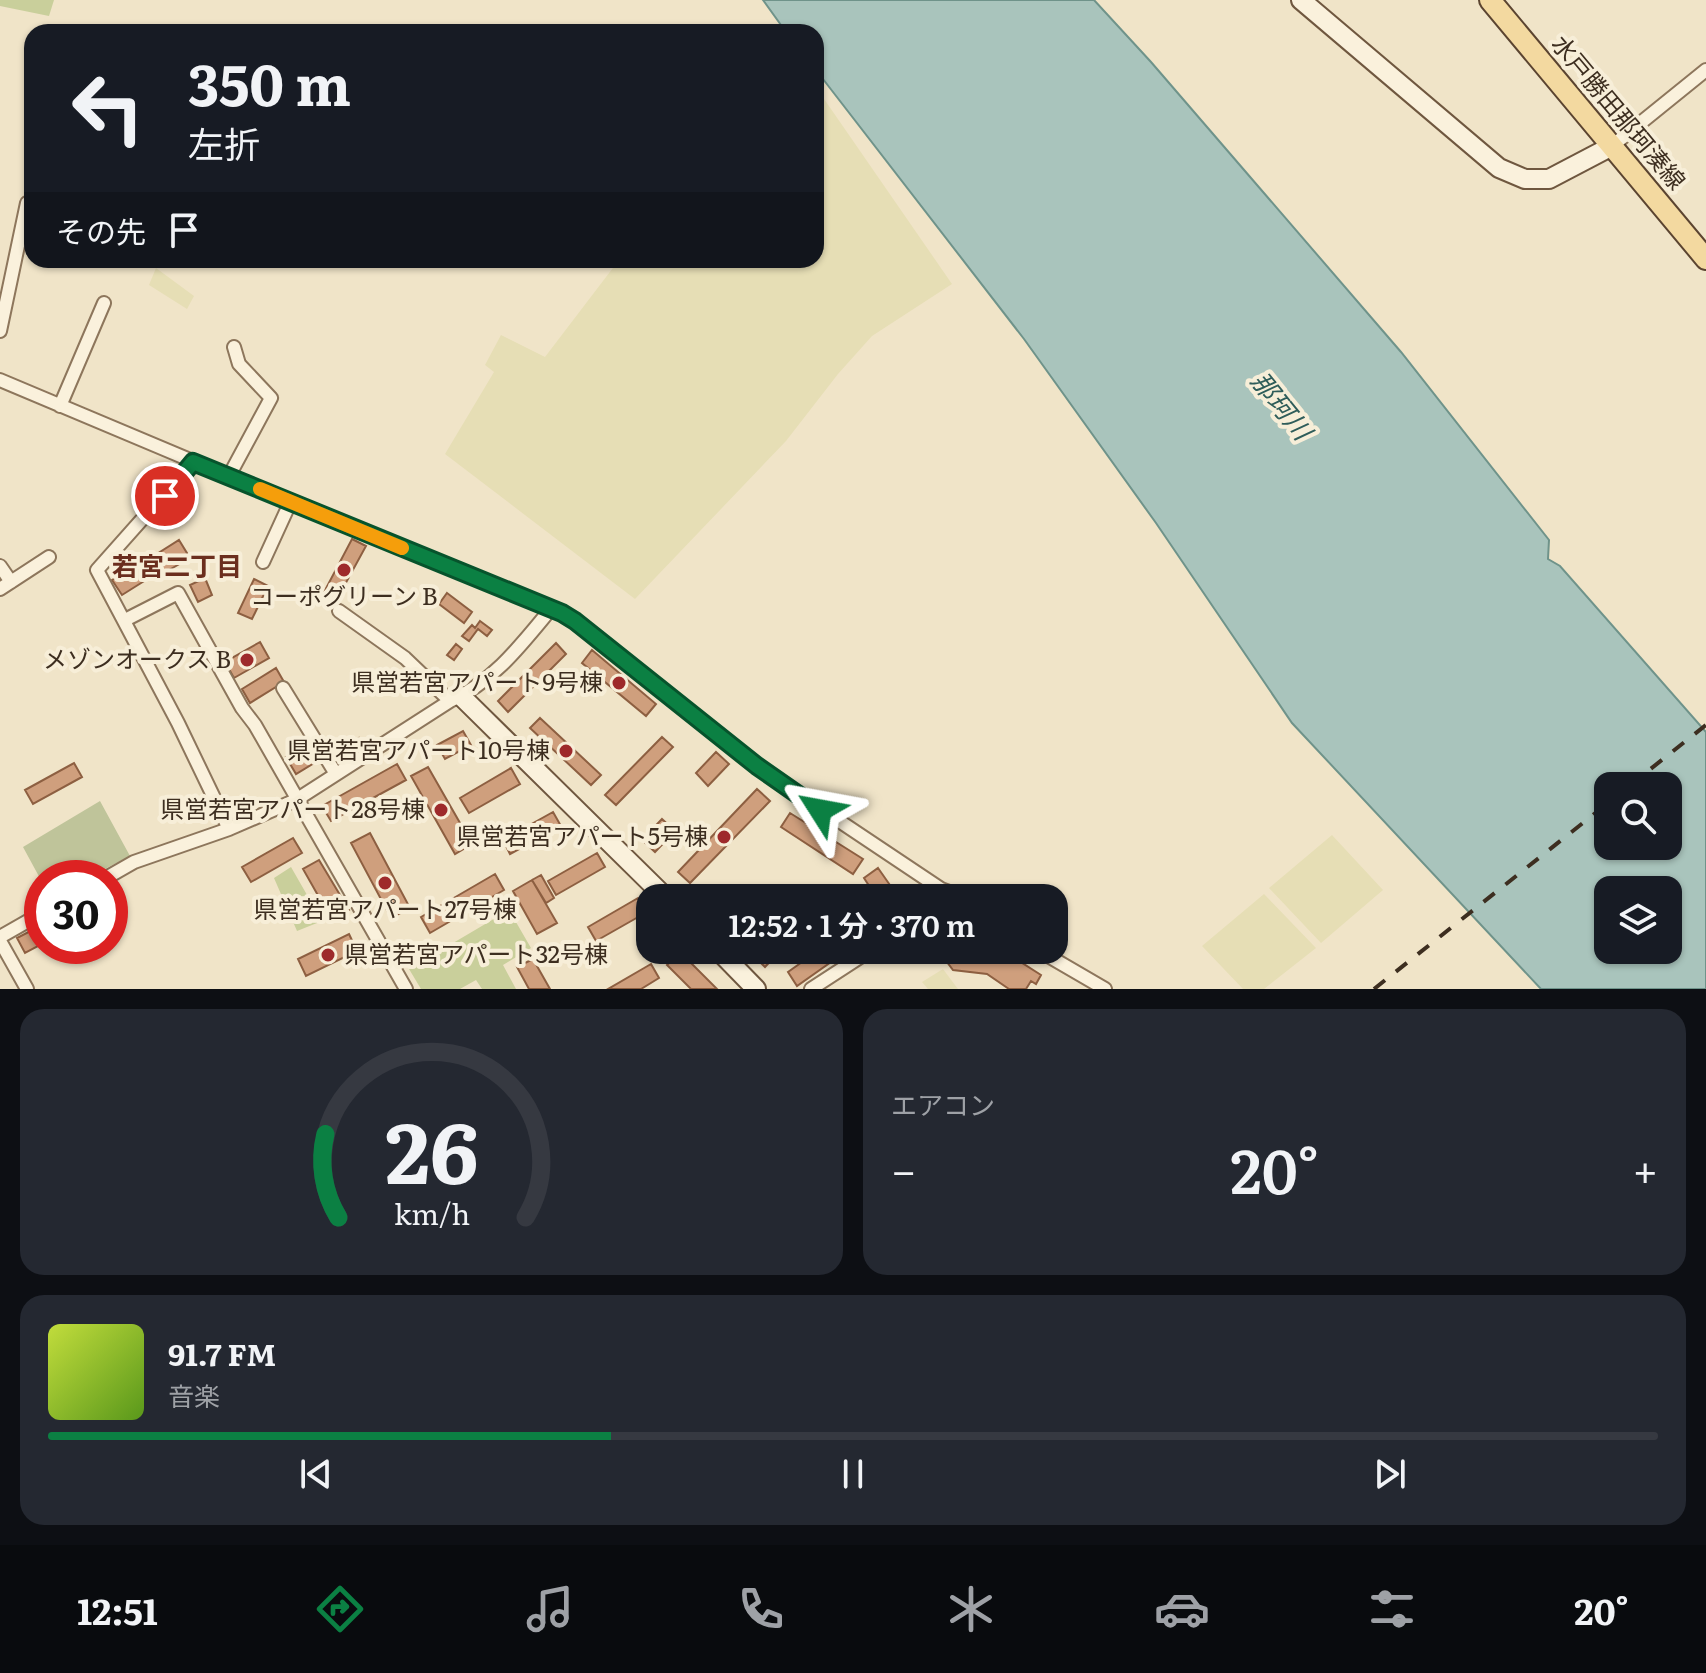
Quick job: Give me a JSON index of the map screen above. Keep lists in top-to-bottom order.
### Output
{
  "streets": {
    "main road": ["水戸勝田那珂湊線"]
  },
  "districts": ["若宮二丁目"],
  "water": ["那珂川"],
  "places": [
    "コーポグリーン B",
    "メゾンオークス B",
    "県営若宮アパート9号棟",
    "県営若宮アパート10号棟",
    "県営若宮アパート28号棟",
    "県営若宮アパート5号棟",
    "県営若宮アパート27号棟",
    "県営若宮アパート32号棟"
  ],
  "page": {
    "turn": ["350 m", "左折"],
    "then": "その先",
    "limit": "30",
    "trip": "12:52 · 1 分 · 370 m",
    "tile": "エアコン",
    "heat": ["−", "20°", "+"],
    "song": ["91.7 FM", "音楽"],
    "tabs": ["12:51", "20°"],
    "gauge": ["26", "km/h"]
  }
}
